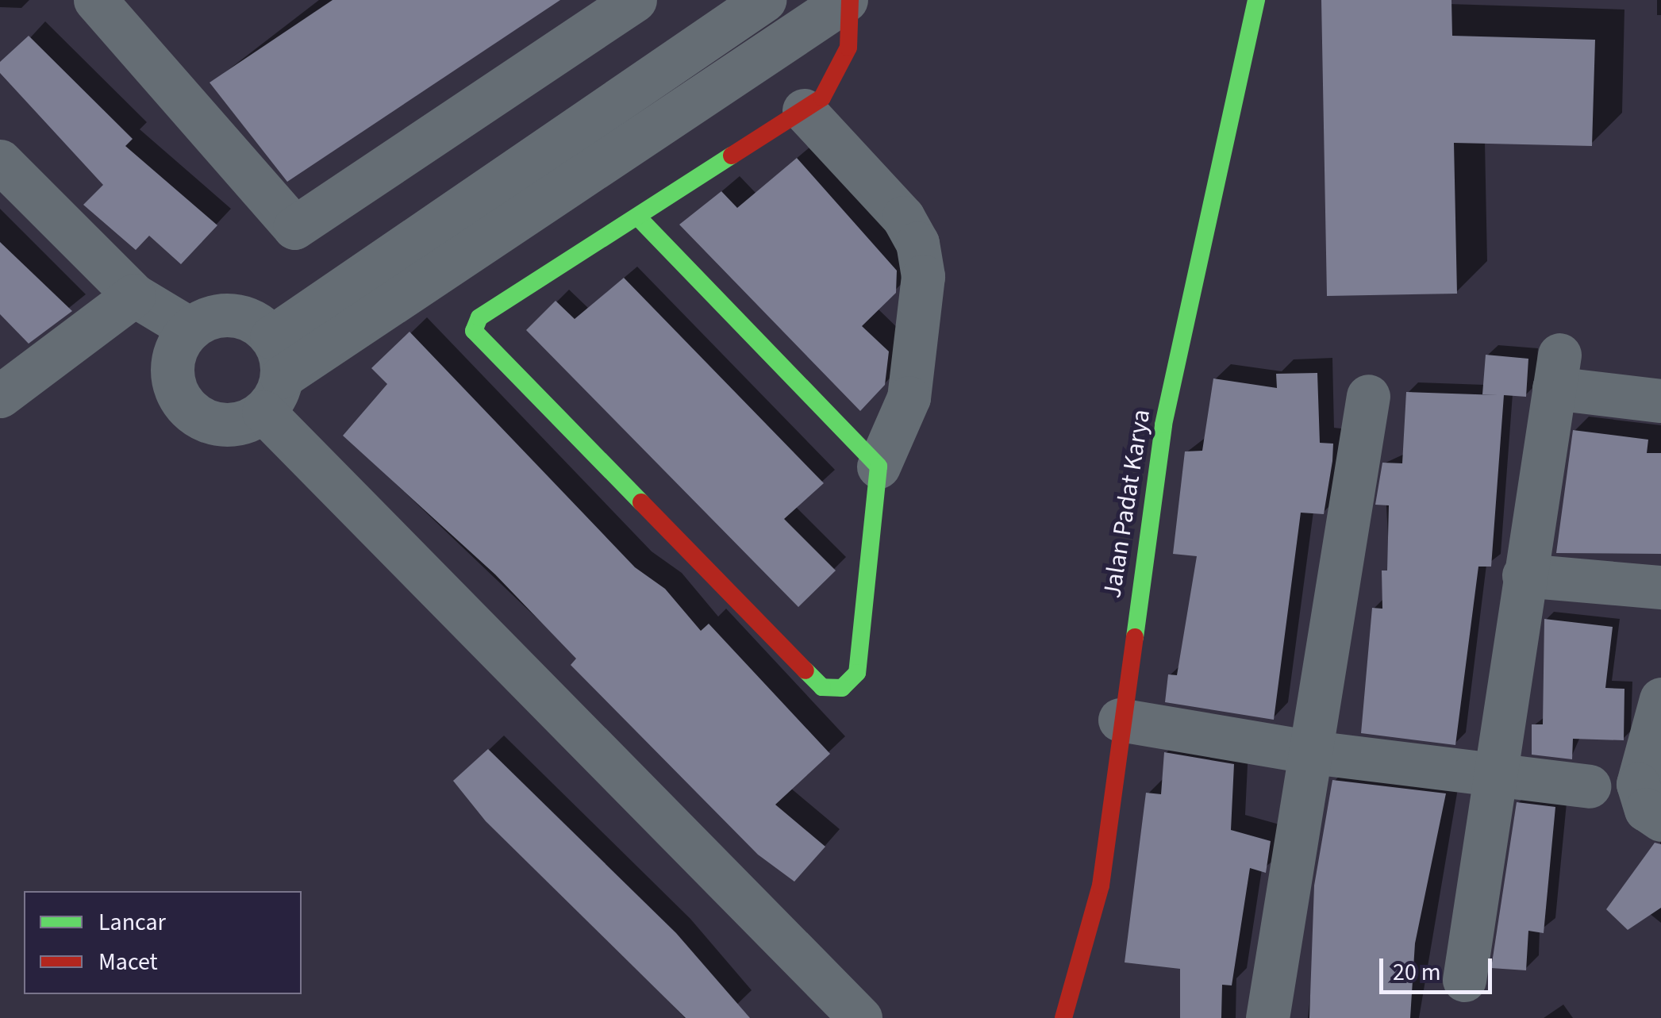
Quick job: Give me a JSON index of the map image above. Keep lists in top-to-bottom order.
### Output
{
  "streets": {
    "street": ["Jalan Padat Karya"]
  },
  "legend": ["Lancar", "Macet"],
  "scale_bar": "20 m"
}
